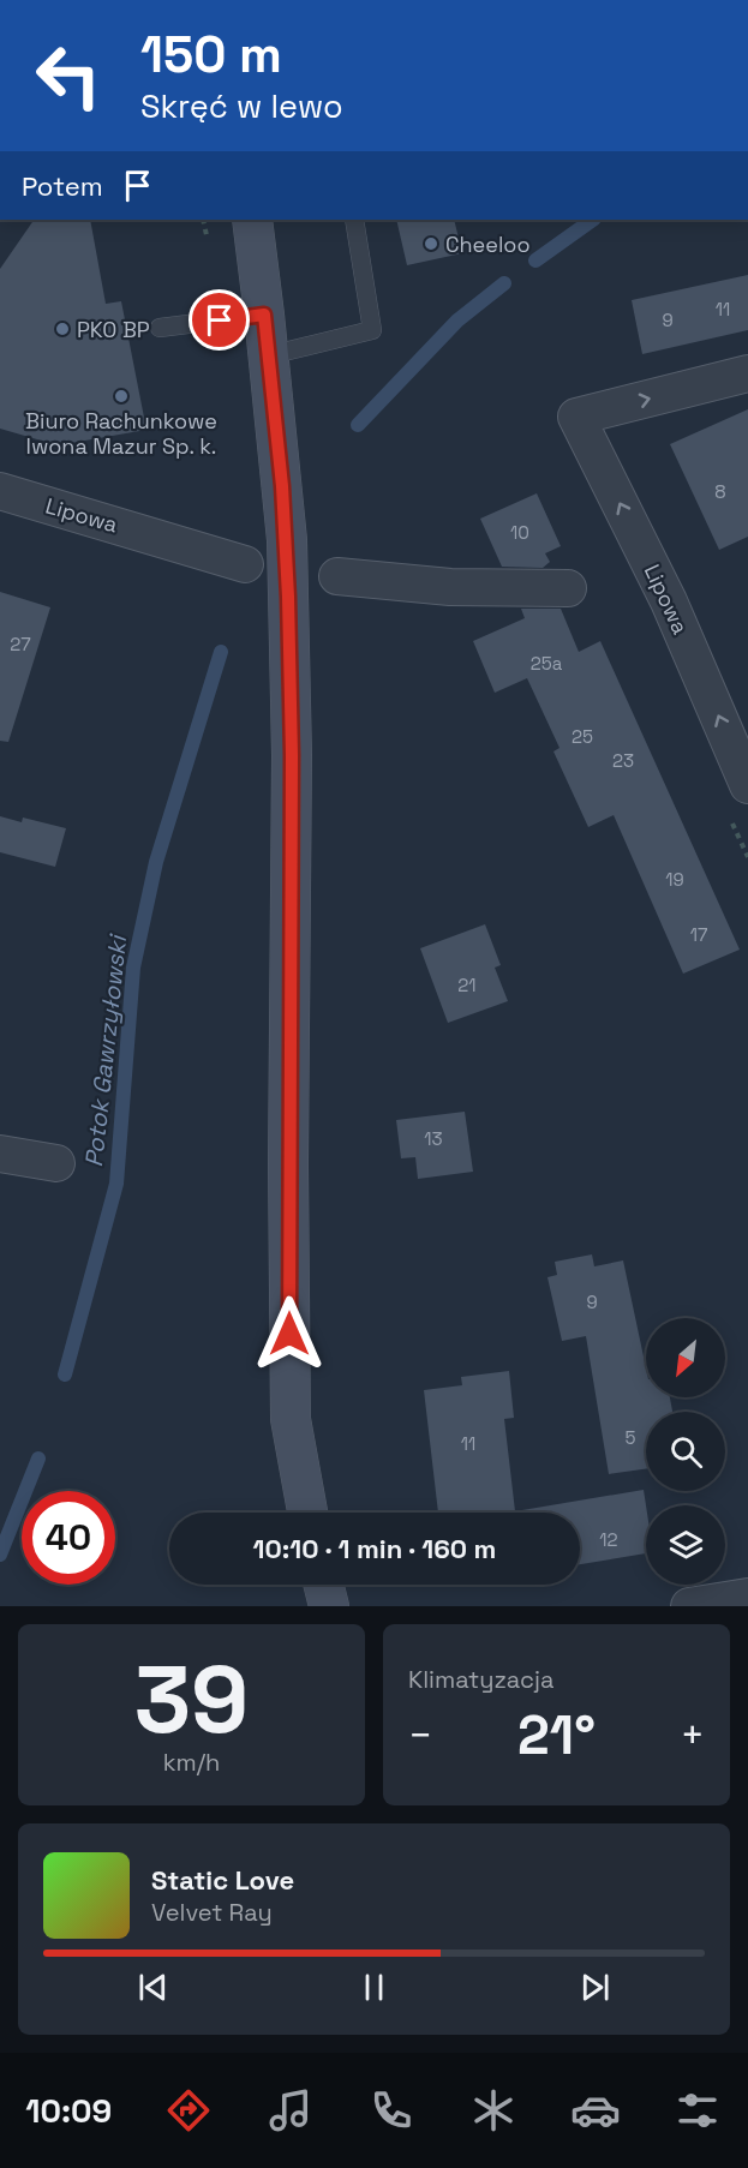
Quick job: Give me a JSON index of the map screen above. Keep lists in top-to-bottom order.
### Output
{
  "streets": {
    "street": ["Lipowa"]
  },
  "water": ["Potok Gawrzyłowski"],
  "places": ["Cheeloo", "PKO BP", "Biuro Rachunkowe Iwona Mazur Sp. k."],
  "house_numbers": [
    "11",
    "9",
    "8",
    "10",
    "27",
    "25a",
    "25",
    "23",
    "19",
    "17",
    "21",
    "13",
    "9",
    "5",
    "11",
    "12"
  ],
  "north": "bottom left",
  "page": {
    "turn": ["150 m", "Skręć w lewo"],
    "then": "Potem",
    "limit": "40",
    "trip": "10:10 · 1 min · 160 m",
    "tile": [
      ["39", "km/h"],
      "Klimatyzacja"
    ],
    "heat": ["−", "21°", "+"],
    "song": ["Static Love", "Velvet Ray"],
    "tabs": "10:09"
  }
}
